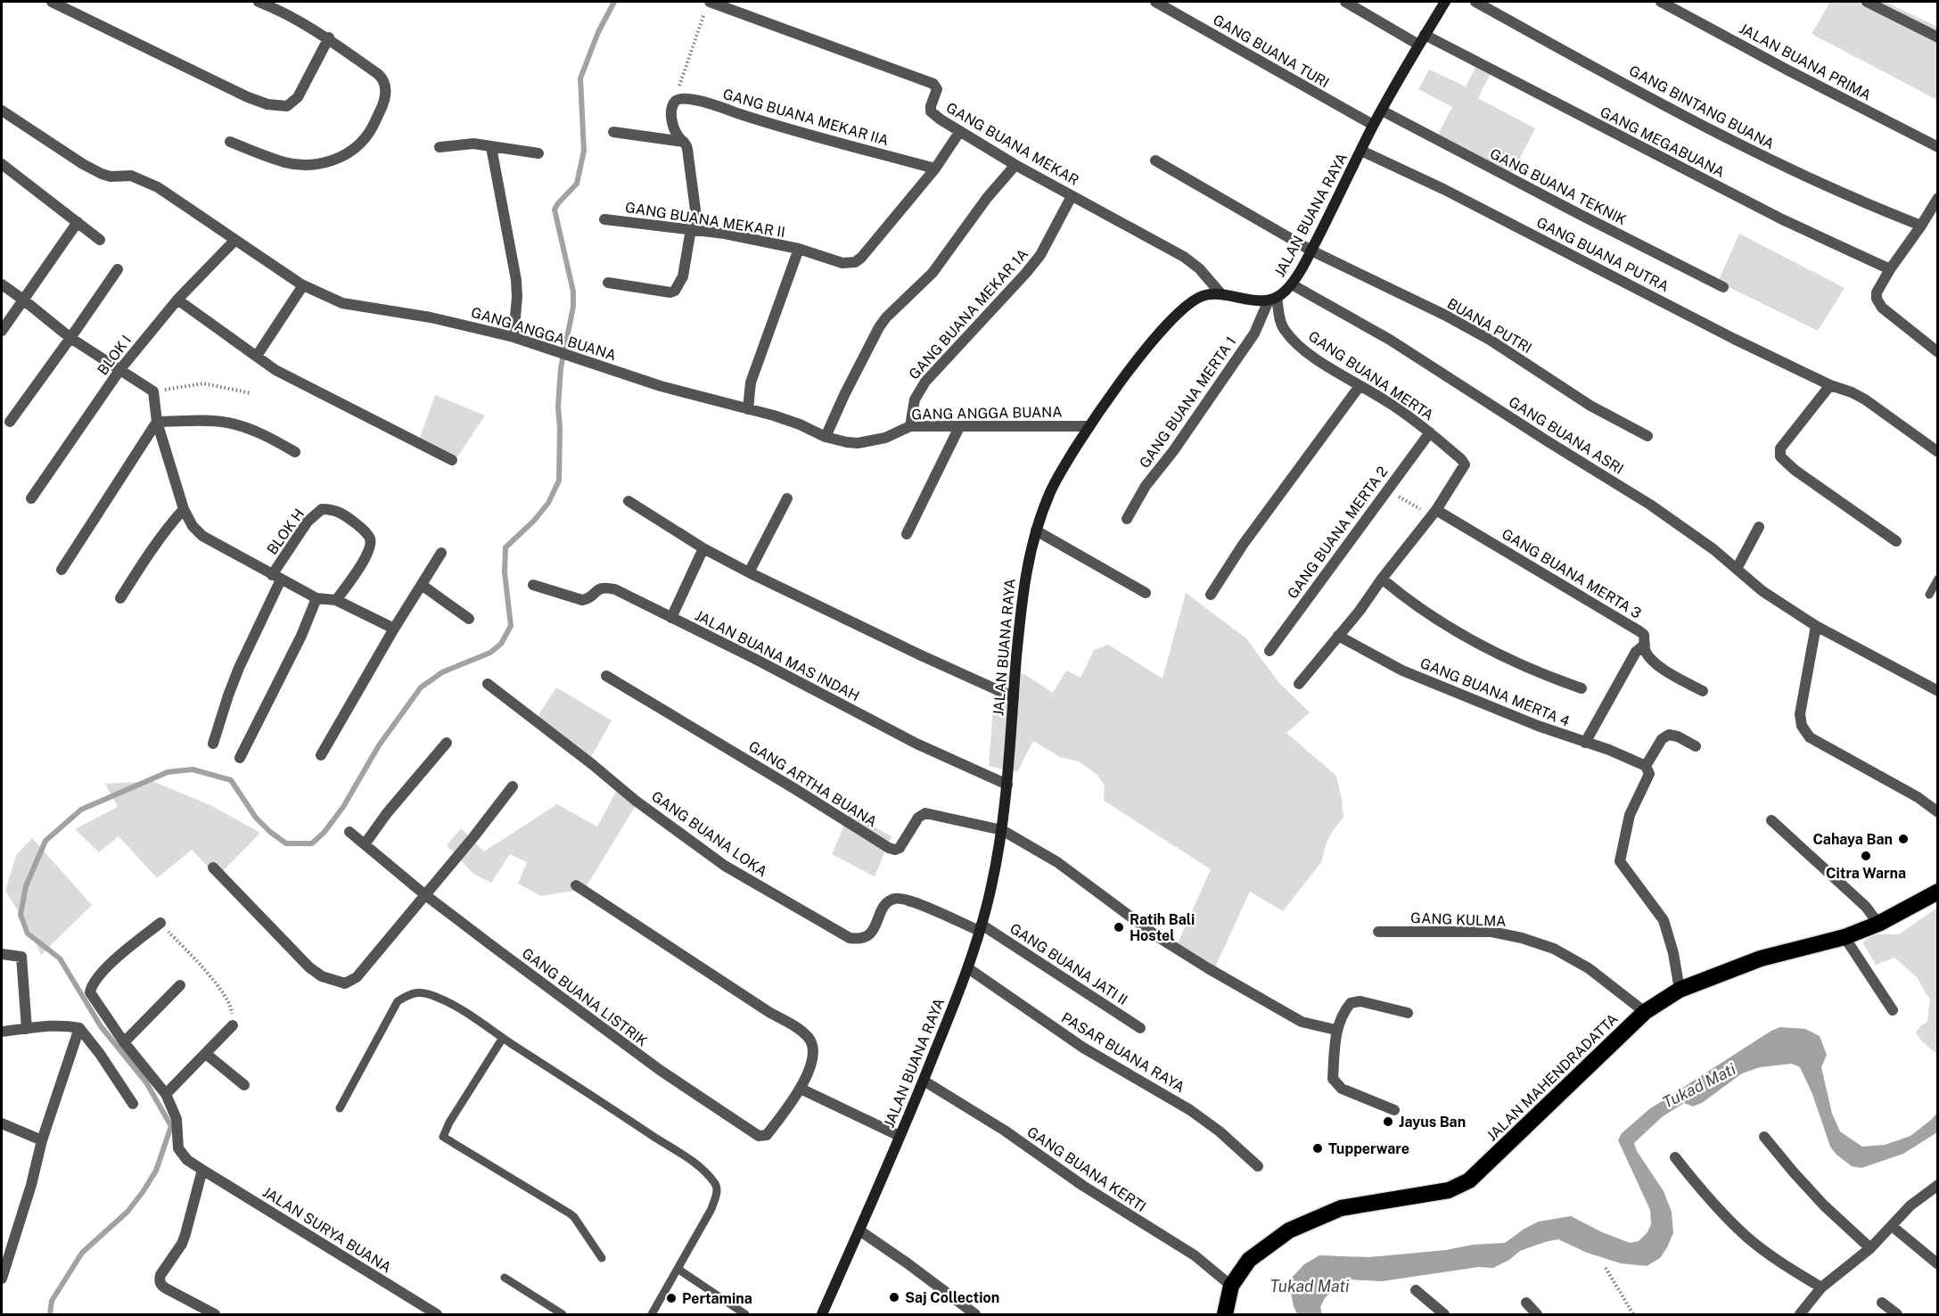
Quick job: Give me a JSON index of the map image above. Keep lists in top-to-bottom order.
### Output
{
  "streets": {
    "highway": ["JALAN MAHENDRADATTA"],
    "street": [
      "GANG BUANA TURI",
      "JALAN BUANA PRIMA",
      "GANG BINTANG BUANA",
      "GANG BUANA MEKAR IIA",
      "GANG MEGABUANA",
      "GANG BUANA MEKAR",
      "GANG BUANA TEKNIK",
      "JALAN BUANA RAYA",
      "GANG BUANA MEKAR II",
      "GANG BUANA PUTRA",
      "GANG BUANA MEKAR 1A",
      "BUANA PUTRI",
      "GANG ANGGA BUANA",
      "BLOK I",
      "GANG BUANA MERTA",
      "GANG BUANA MERTA 1",
      "GANG BUANA ASRI",
      "BLOK H",
      "GANG BUANA MERTA 2",
      "GANG BUANA MERTA 3",
      "JALAN BUANA MAS INDAH",
      "GANG BUANA MERTA 4",
      "GANG ARTHA BUANA",
      "GANG BUANA LOKA",
      "GANG KULMA",
      "GANG BUANA JATI II",
      "GANG BUANA LISTRIK",
      "PASAR BUANA RAYA",
      "GANG BUANA KERTI",
      "JALAN SURYA BUANA"
    ]
  },
  "crossings": [
    ["GANG BUANA TURI", "JALAN BUANA RAYA"],
    ["GANG BUANA MEKAR IIA", "GANG BUANA MEKAR II"],
    ["GANG MEGABUANA", "JALAN BUANA RAYA"],
    ["GANG BUANA MEKAR", "JALAN BUANA RAYA"],
    ["GANG BUANA MEKAR", "GANG BUANA MEKAR II"],
    ["GANG BUANA MEKAR", "GANG BUANA MEKAR 1A"],
    ["GANG BUANA TEKNIK", "JALAN BUANA RAYA"],
    ["JALAN BUANA RAYA", "GANG BUANA PUTRA"],
    ["JALAN BUANA RAYA", "BUANA PUTRI"],
    ["JALAN BUANA RAYA", "GANG ANGGA BUANA"],
    ["JALAN BUANA RAYA", "GANG BUANA MERTA"],
    ["JALAN BUANA RAYA", "GANG BUANA MERTA 1"],
    ["JALAN BUANA RAYA", "GANG BUANA ASRI"],
    ["JALAN BUANA RAYA", "JALAN BUANA MAS INDAH"],
    ["JALAN BUANA RAYA", "GANG ARTHA BUANA"],
    ["JALAN BUANA RAYA", "GANG BUANA LOKA"],
    ["JALAN BUANA RAYA", "GANG BUANA JATI II"],
    ["JALAN BUANA RAYA", "PASAR BUANA RAYA"],
    ["JALAN BUANA RAYA", "GANG BUANA KERTI"],
    ["GANG BUANA MEKAR 1A", "GANG ANGGA BUANA"],
    ["GANG ANGGA BUANA", "BLOK I"],
    ["GANG BUANA MERTA", "GANG BUANA MERTA 1"],
    ["GANG BUANA MERTA", "GANG BUANA MERTA 2"],
    ["GANG BUANA MERTA", "GANG BUANA MERTA 3"],
    ["GANG BUANA LOKA", "GANG BUANA JATI II"],
    ["GANG KULMA", "JALAN MAHENDRADATTA"],
    ["JALAN MAHENDRADATTA", "GANG BUANA KERTI"]
  ],
  "water": ["Tukad Mati"],
  "places": [
    "Cahaya Ban",
    "Citra Warna",
    "Ratih Bali Hostel",
    "Jayus Ban",
    "Tupperware",
    "Saj Collection",
    "Pertamina"
  ]
}
